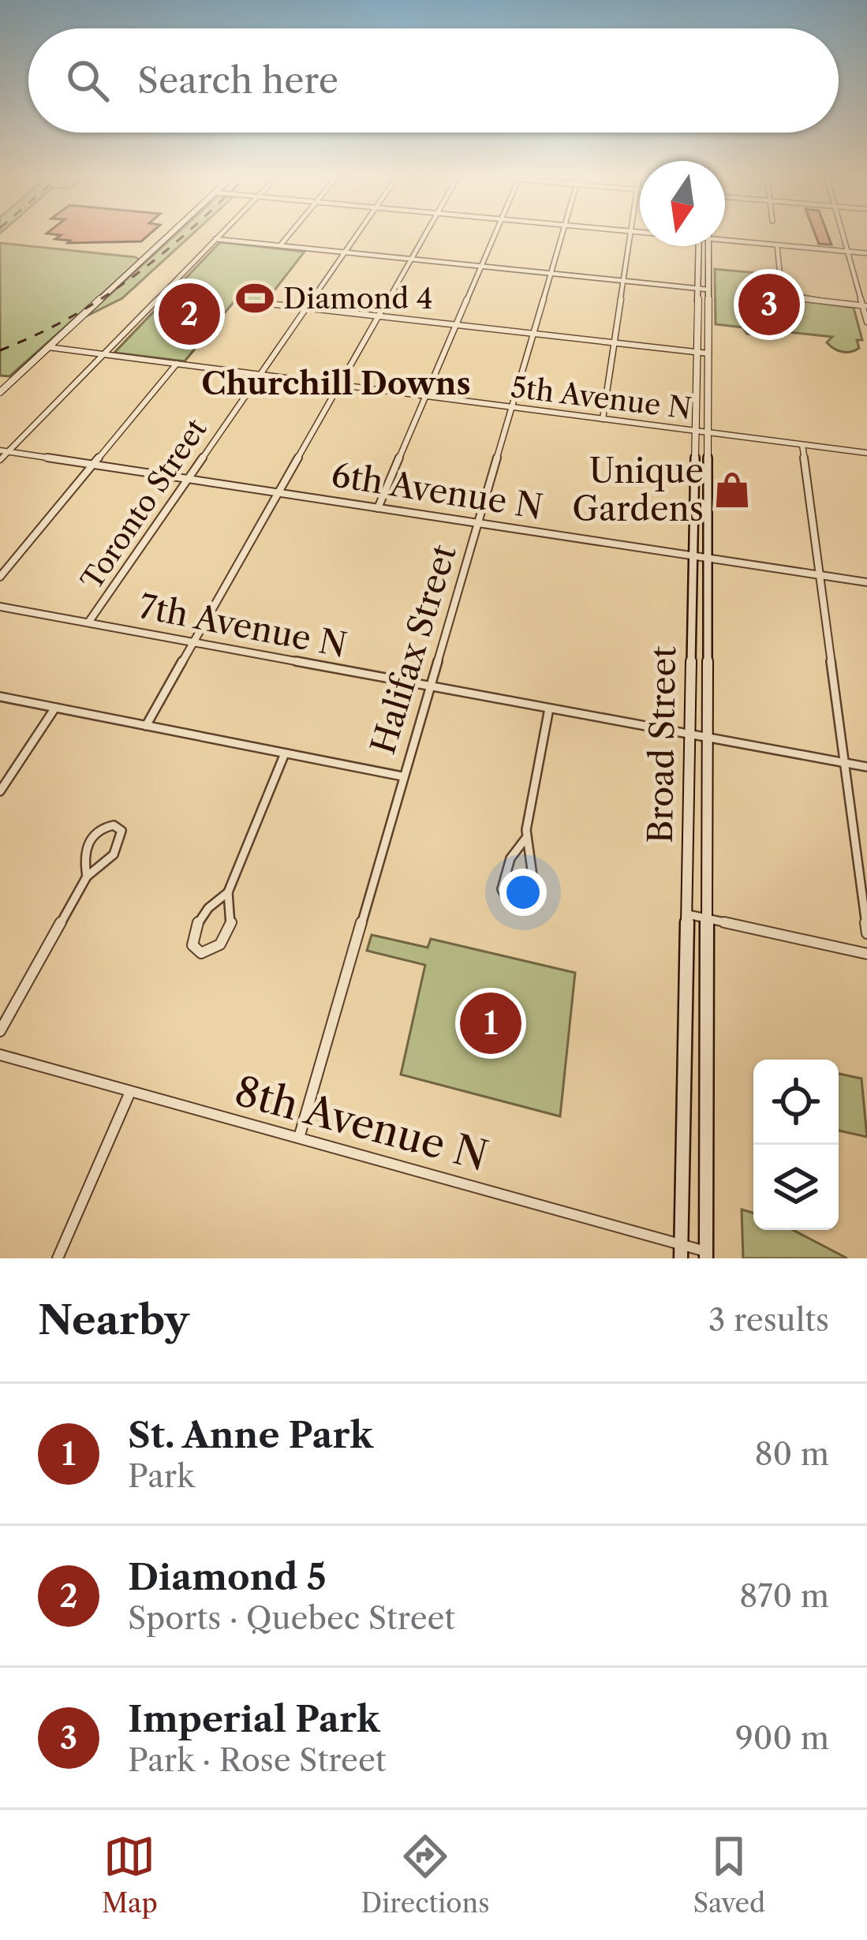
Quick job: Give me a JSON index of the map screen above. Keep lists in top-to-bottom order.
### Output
{
  "streets": {
    "main road": ["Broad Street"],
    "street": [
      "5th Avenue N",
      "6th Avenue N",
      "Toronto Street",
      "7th Avenue N",
      "Halifax Street",
      "8th Avenue N"
    ]
  },
  "crossings": [
    ["5th Avenue N", "Toronto Street"],
    ["5th Avenue N", "Halifax Street"],
    ["5th Avenue N", "Broad Street"],
    ["6th Avenue N", "Toronto Street"],
    ["6th Avenue N", "Halifax Street"],
    ["6th Avenue N", "Broad Street"],
    ["Toronto Street", "7th Avenue N"],
    ["7th Avenue N", "Halifax Street"],
    ["7th Avenue N", "Broad Street"],
    ["Halifax Street", "8th Avenue N"],
    ["Broad Street", "8th Avenue N"]
  ],
  "districts": ["Churchill Downs"],
  "places": {
    "sports": ["Diamond 4"],
    "shop": ["Unique Gardens"]
  },
  "north": "bottom",
  "page": {
    "search": "Search here",
    "pins": ["3", "2", "1"],
    "heading": ["Nearby", "3 results"],
    "list": [
      {
        "mark": "1",
        "name": "St. Anne Park",
        "note": "Park",
        "value": "80 m"
      },
      {
        "mark": "2",
        "name": "Diamond 5",
        "note": "Sports · Quebec Street",
        "value": "870 m"
      },
      {
        "mark": "3",
        "name": "Imperial Park",
        "note": "Park · Rose Street",
        "value": "900 m"
      }
    ],
    "nav": ["Map", "Directions", "Saved"]
  }
}
